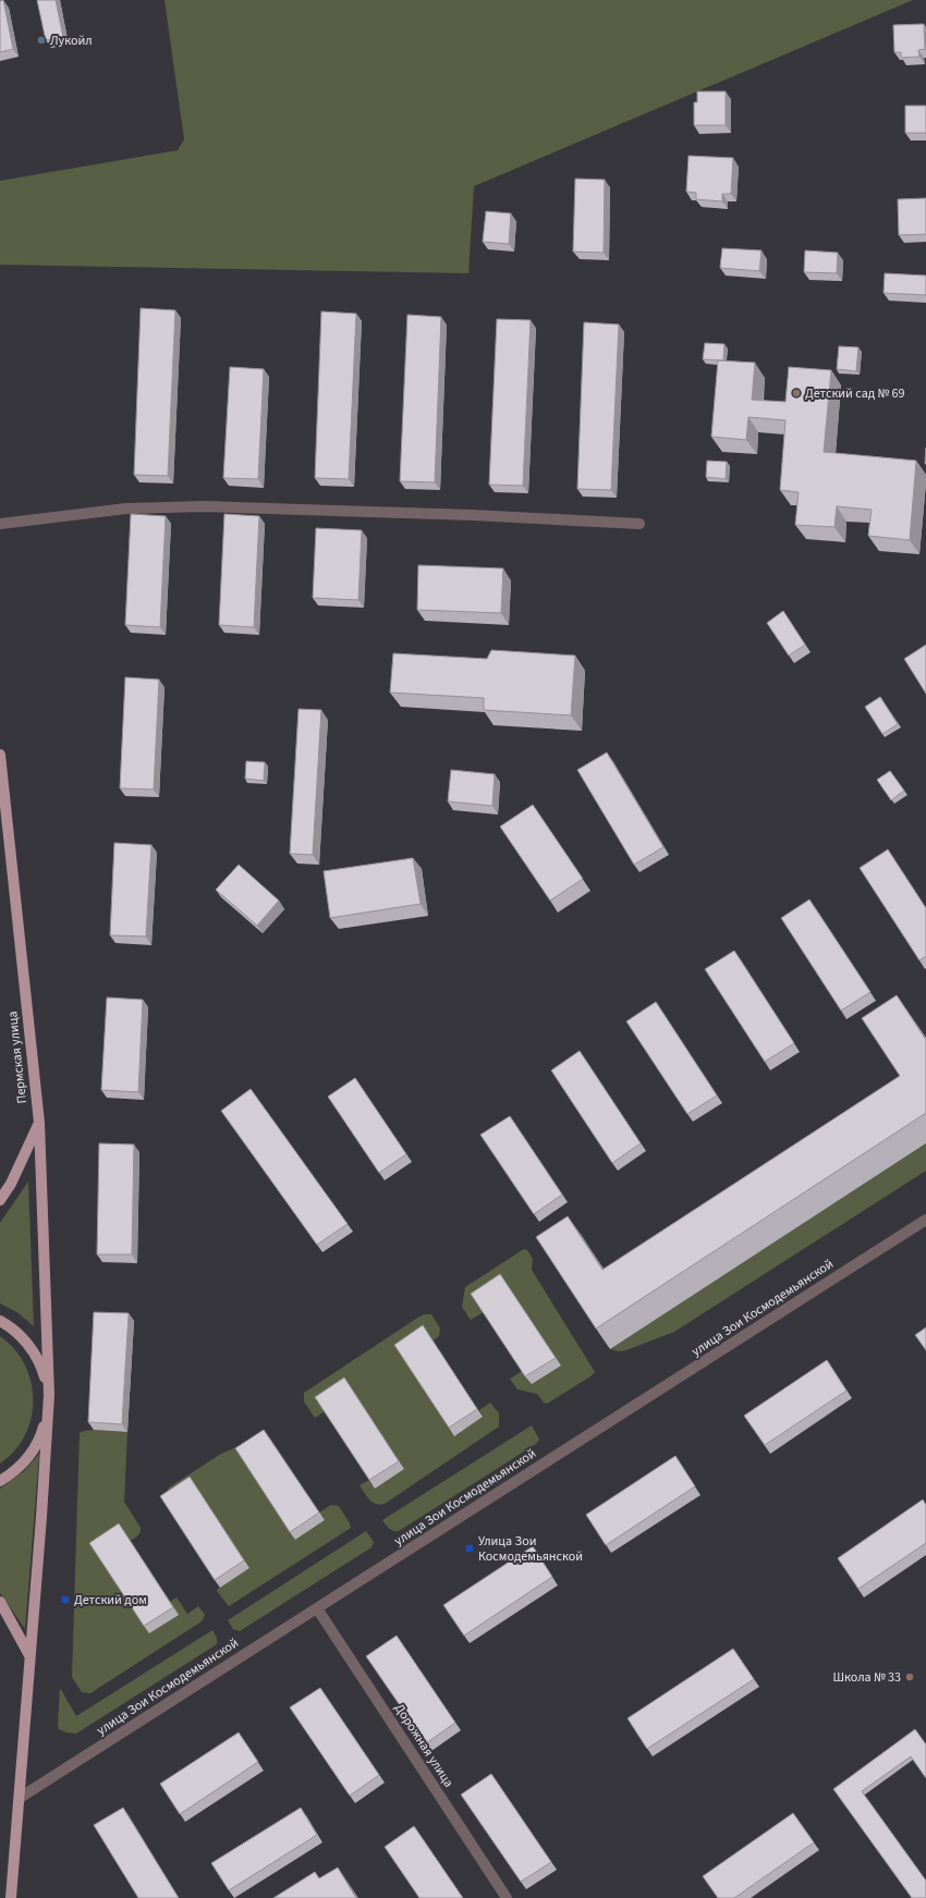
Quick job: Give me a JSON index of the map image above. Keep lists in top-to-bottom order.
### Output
{
  "streets": {
    "main road": ["Пермская улица"],
    "street": ["улица Зои Космодемьянской", "Дорожная улица"]
  },
  "crossings": [
    ["улица Зои Космодемьянской", "Дорожная улица"]
  ],
  "places": {
    "other": ["Лукойл", "Детский сад № 69", "Школа № 33"],
    "transit": ["Улица Зои Космодемьянской", "Детский дом"]
  }
}
